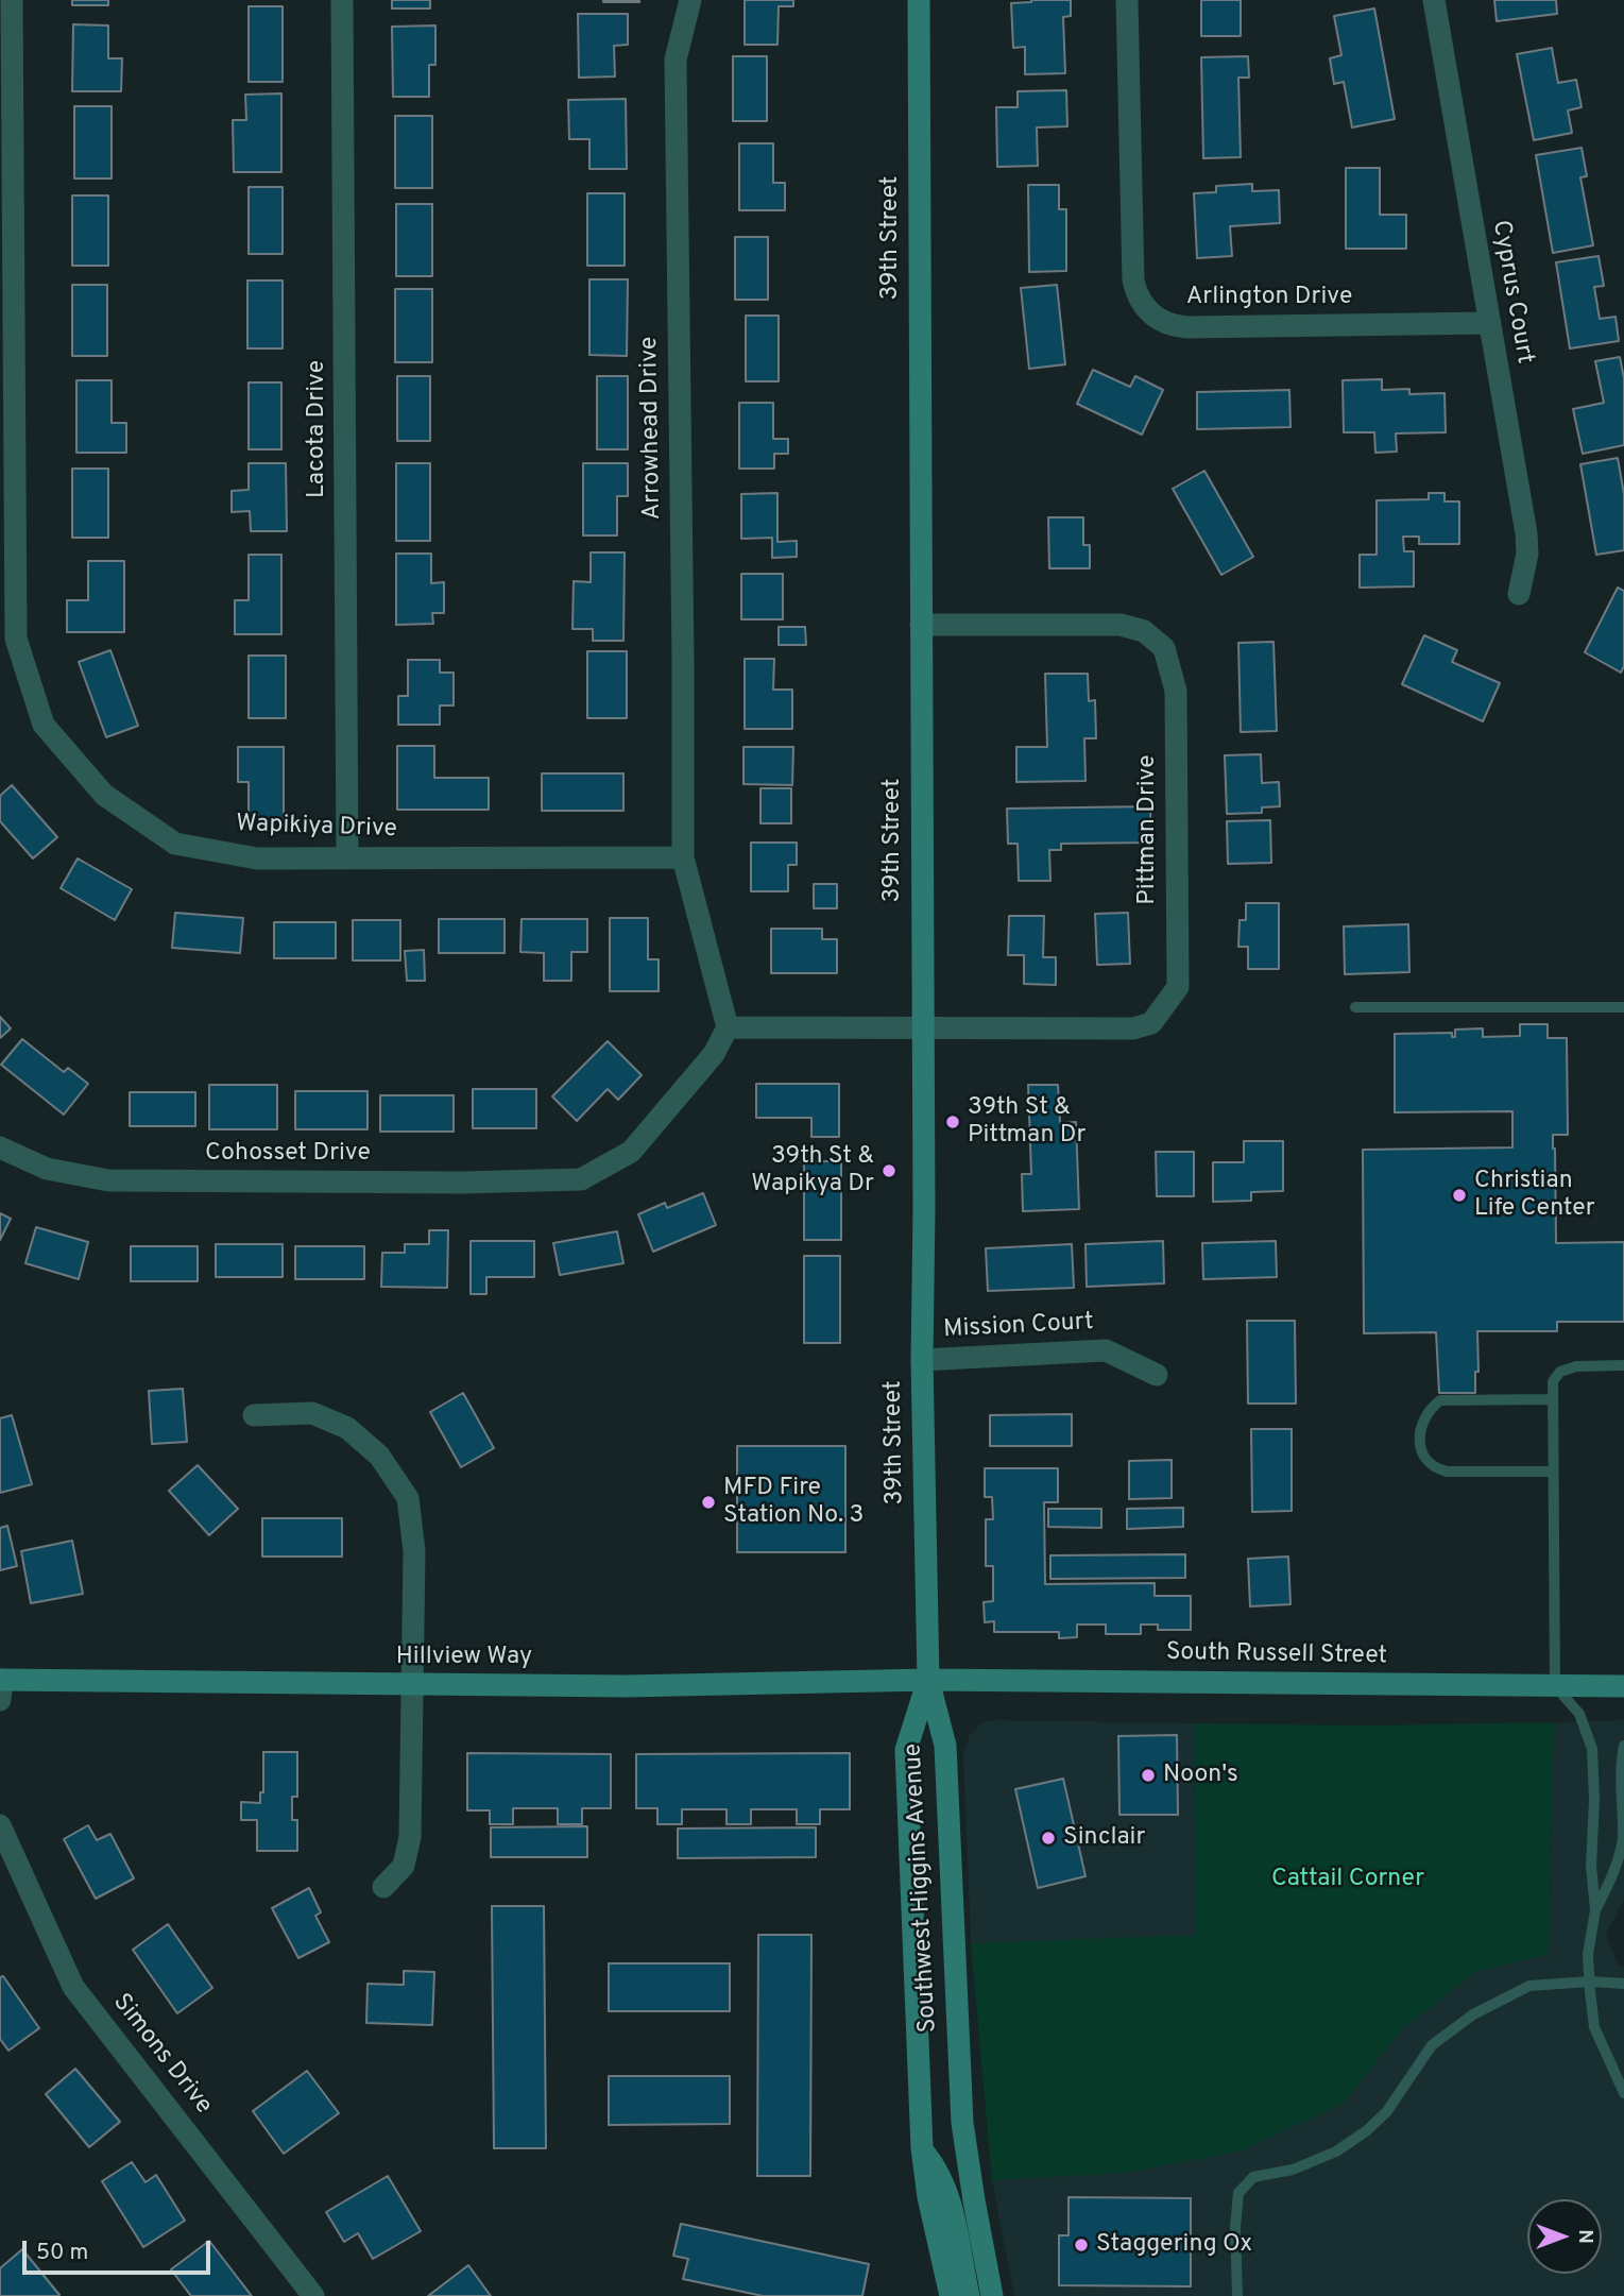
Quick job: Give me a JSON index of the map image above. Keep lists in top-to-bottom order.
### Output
{
  "streets": {
    "main road": [
      "39th Street",
      "South Russell Street",
      "Hillview Way",
      "Southwest Higgins Avenue"
    ],
    "street": [
      "Cyprus Court",
      "Arlington Drive",
      "Arrowhead Drive",
      "Lacota Drive",
      "Wapikiya Drive",
      "Pittman Drive",
      "Cohosset Drive",
      "Mission Court",
      "Simons Drive"
    ]
  },
  "crossings": [
    ["39th Street", "Pittman Drive"],
    ["39th Street", "Mission Court"],
    ["39th Street", "South Russell Street"],
    ["39th Street", "Hillview Way"],
    ["39th Street", "Southwest Higgins Avenue"],
    ["Cyprus Court", "Arlington Drive"],
    ["Arrowhead Drive", "Wapikiya Drive"],
    ["Lacota Drive", "Wapikiya Drive"],
    ["South Russell Street", "Hillview Way"],
    ["South Russell Street", "Southwest Higgins Avenue"],
    ["Hillview Way", "Southwest Higgins Avenue"]
  ],
  "parks": ["Cattail Corner"],
  "places": [
    "39th St & Pittman Dr",
    "39th St & Wapikya Dr",
    "Christian Life Center",
    "MFD Fire Station No. 3",
    "Noon's",
    "Sinclair",
    "Staggering Ox"
  ],
  "scale_bar": "50 m",
  "north": "right"
}
